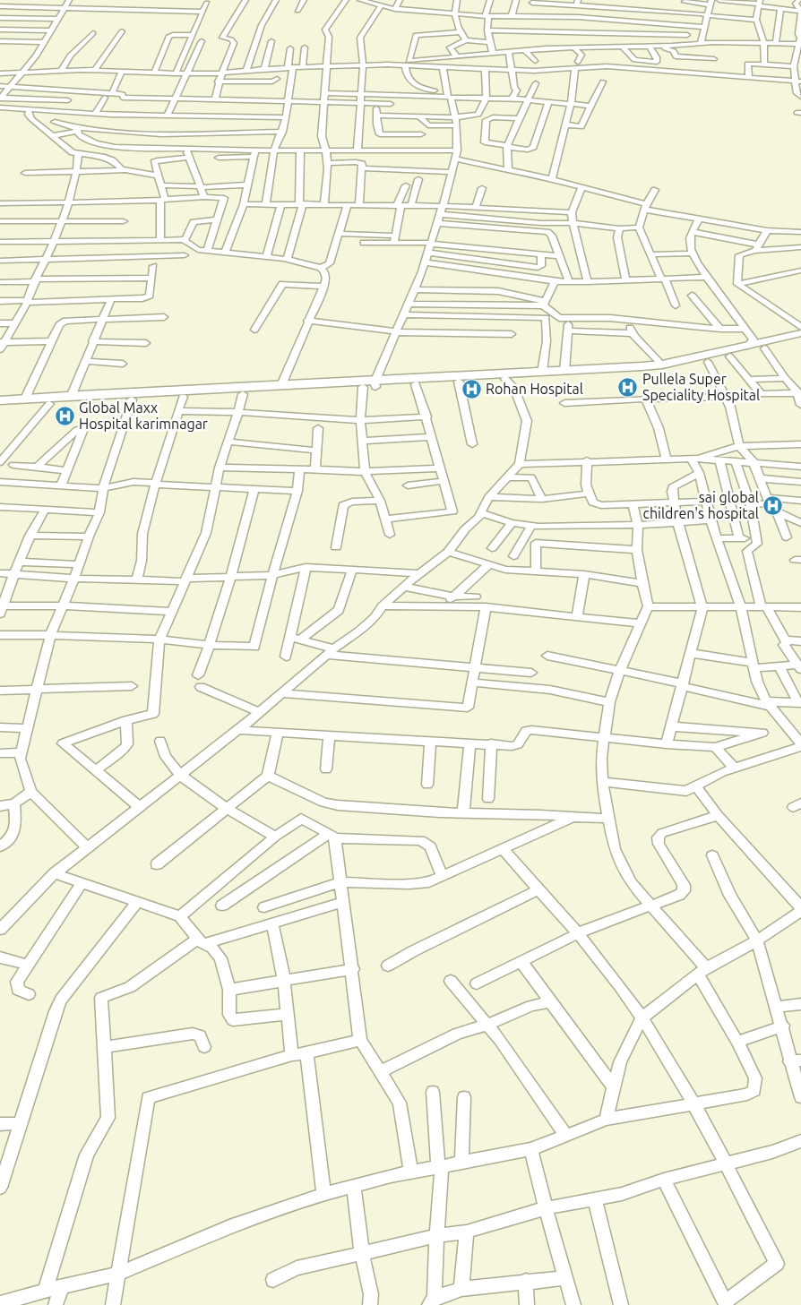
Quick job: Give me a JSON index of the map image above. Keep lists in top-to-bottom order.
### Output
{
  "places": {
    "hospital": [
      "Pullela Super Speciality Hospital",
      "Rohan Hospital",
      "Global Maxx Hospital karimnagar",
      "sai global children's hospital"
    ]
  }
}
